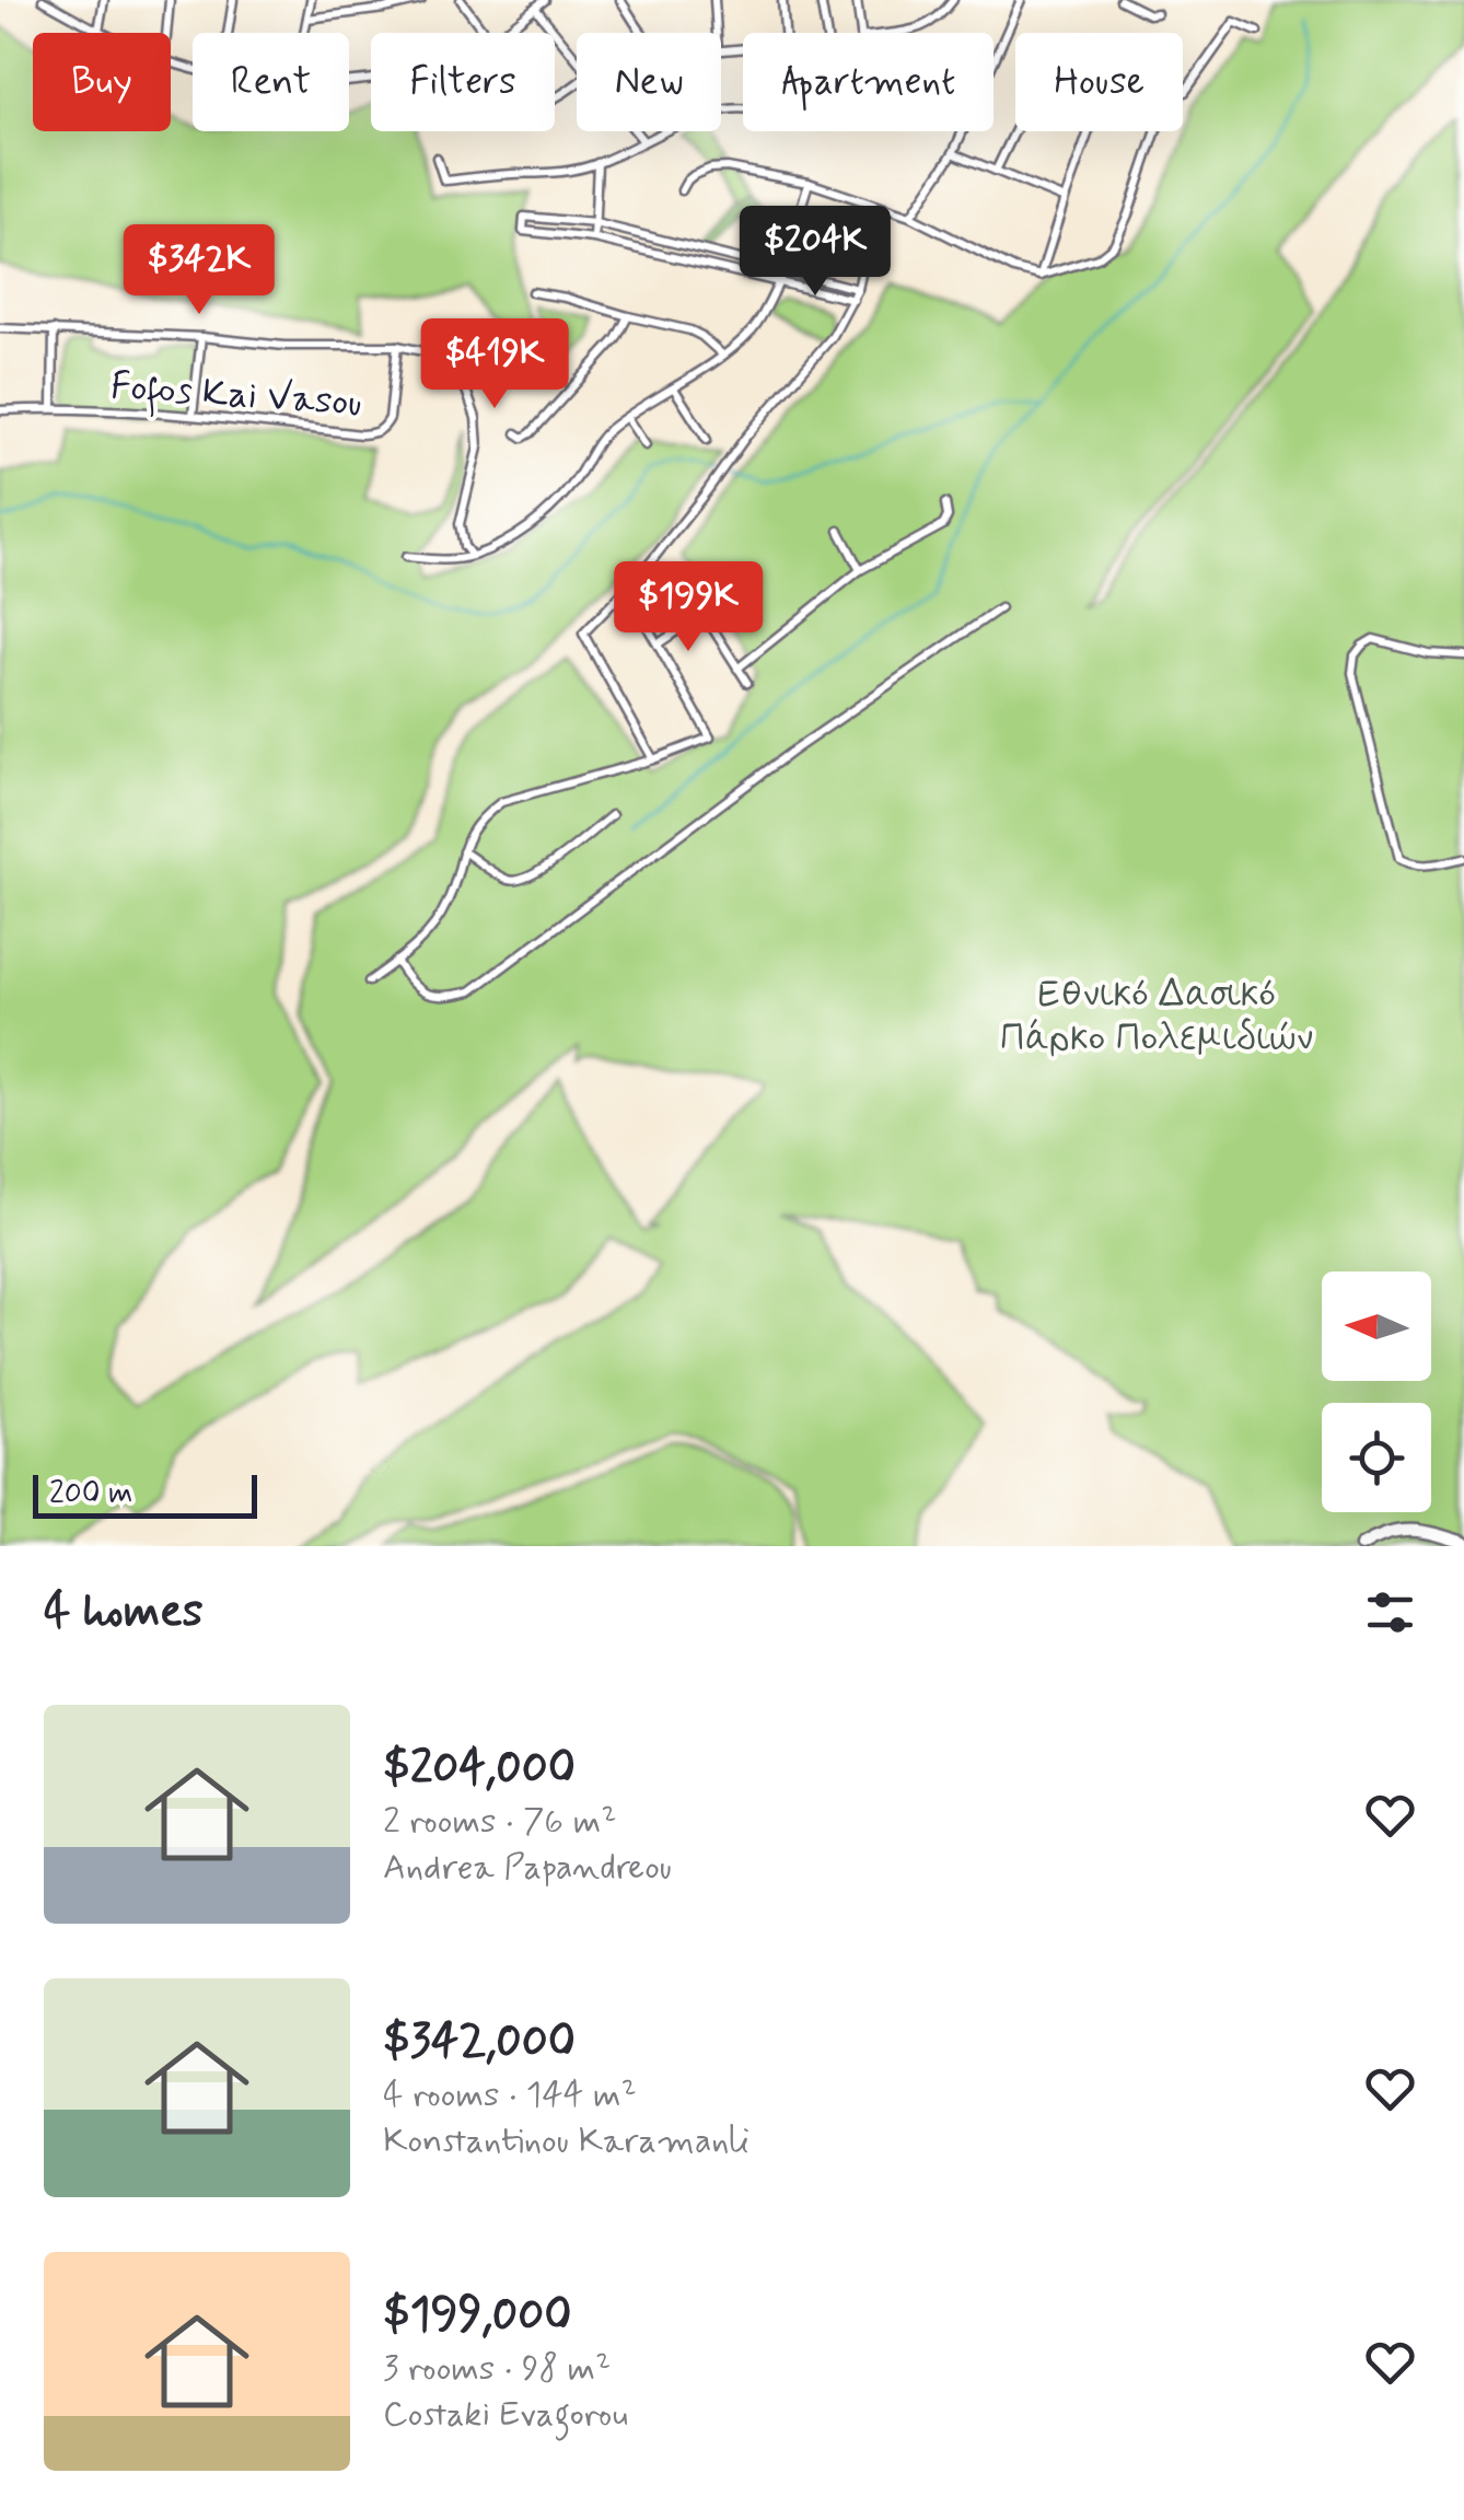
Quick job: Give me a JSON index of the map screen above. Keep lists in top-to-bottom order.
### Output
{
  "streets": {
    "street": ["Fofos Kai Vasou"]
  },
  "parks": ["Εθνικό Δασικό Πάρκο Πολεμιδιών"],
  "scale_bar": "200 m",
  "north": "left",
  "page": {
    "chip": [
      "Buy",
      "Rent",
      "Filters",
      "New",
      "Apartment",
      "House"
    ],
    "price": [
      "$204K",
      "$342K",
      "$419K",
      "$199K"
    ],
    "scale": "200 m",
    "heading": "4 homes",
    "list": [
      {
        "name": "$204,000",
        "note": "2 rooms · 76 m² · Andrea Papandreou"
      },
      {
        "name": "$342,000",
        "note": "4 rooms · 144 m² · Konstantinou Karamanli"
      },
      {
        "name": "$199,000",
        "note": "3 rooms · 98 m² · Costaki Evagorou"
      }
    ]
  }
}
